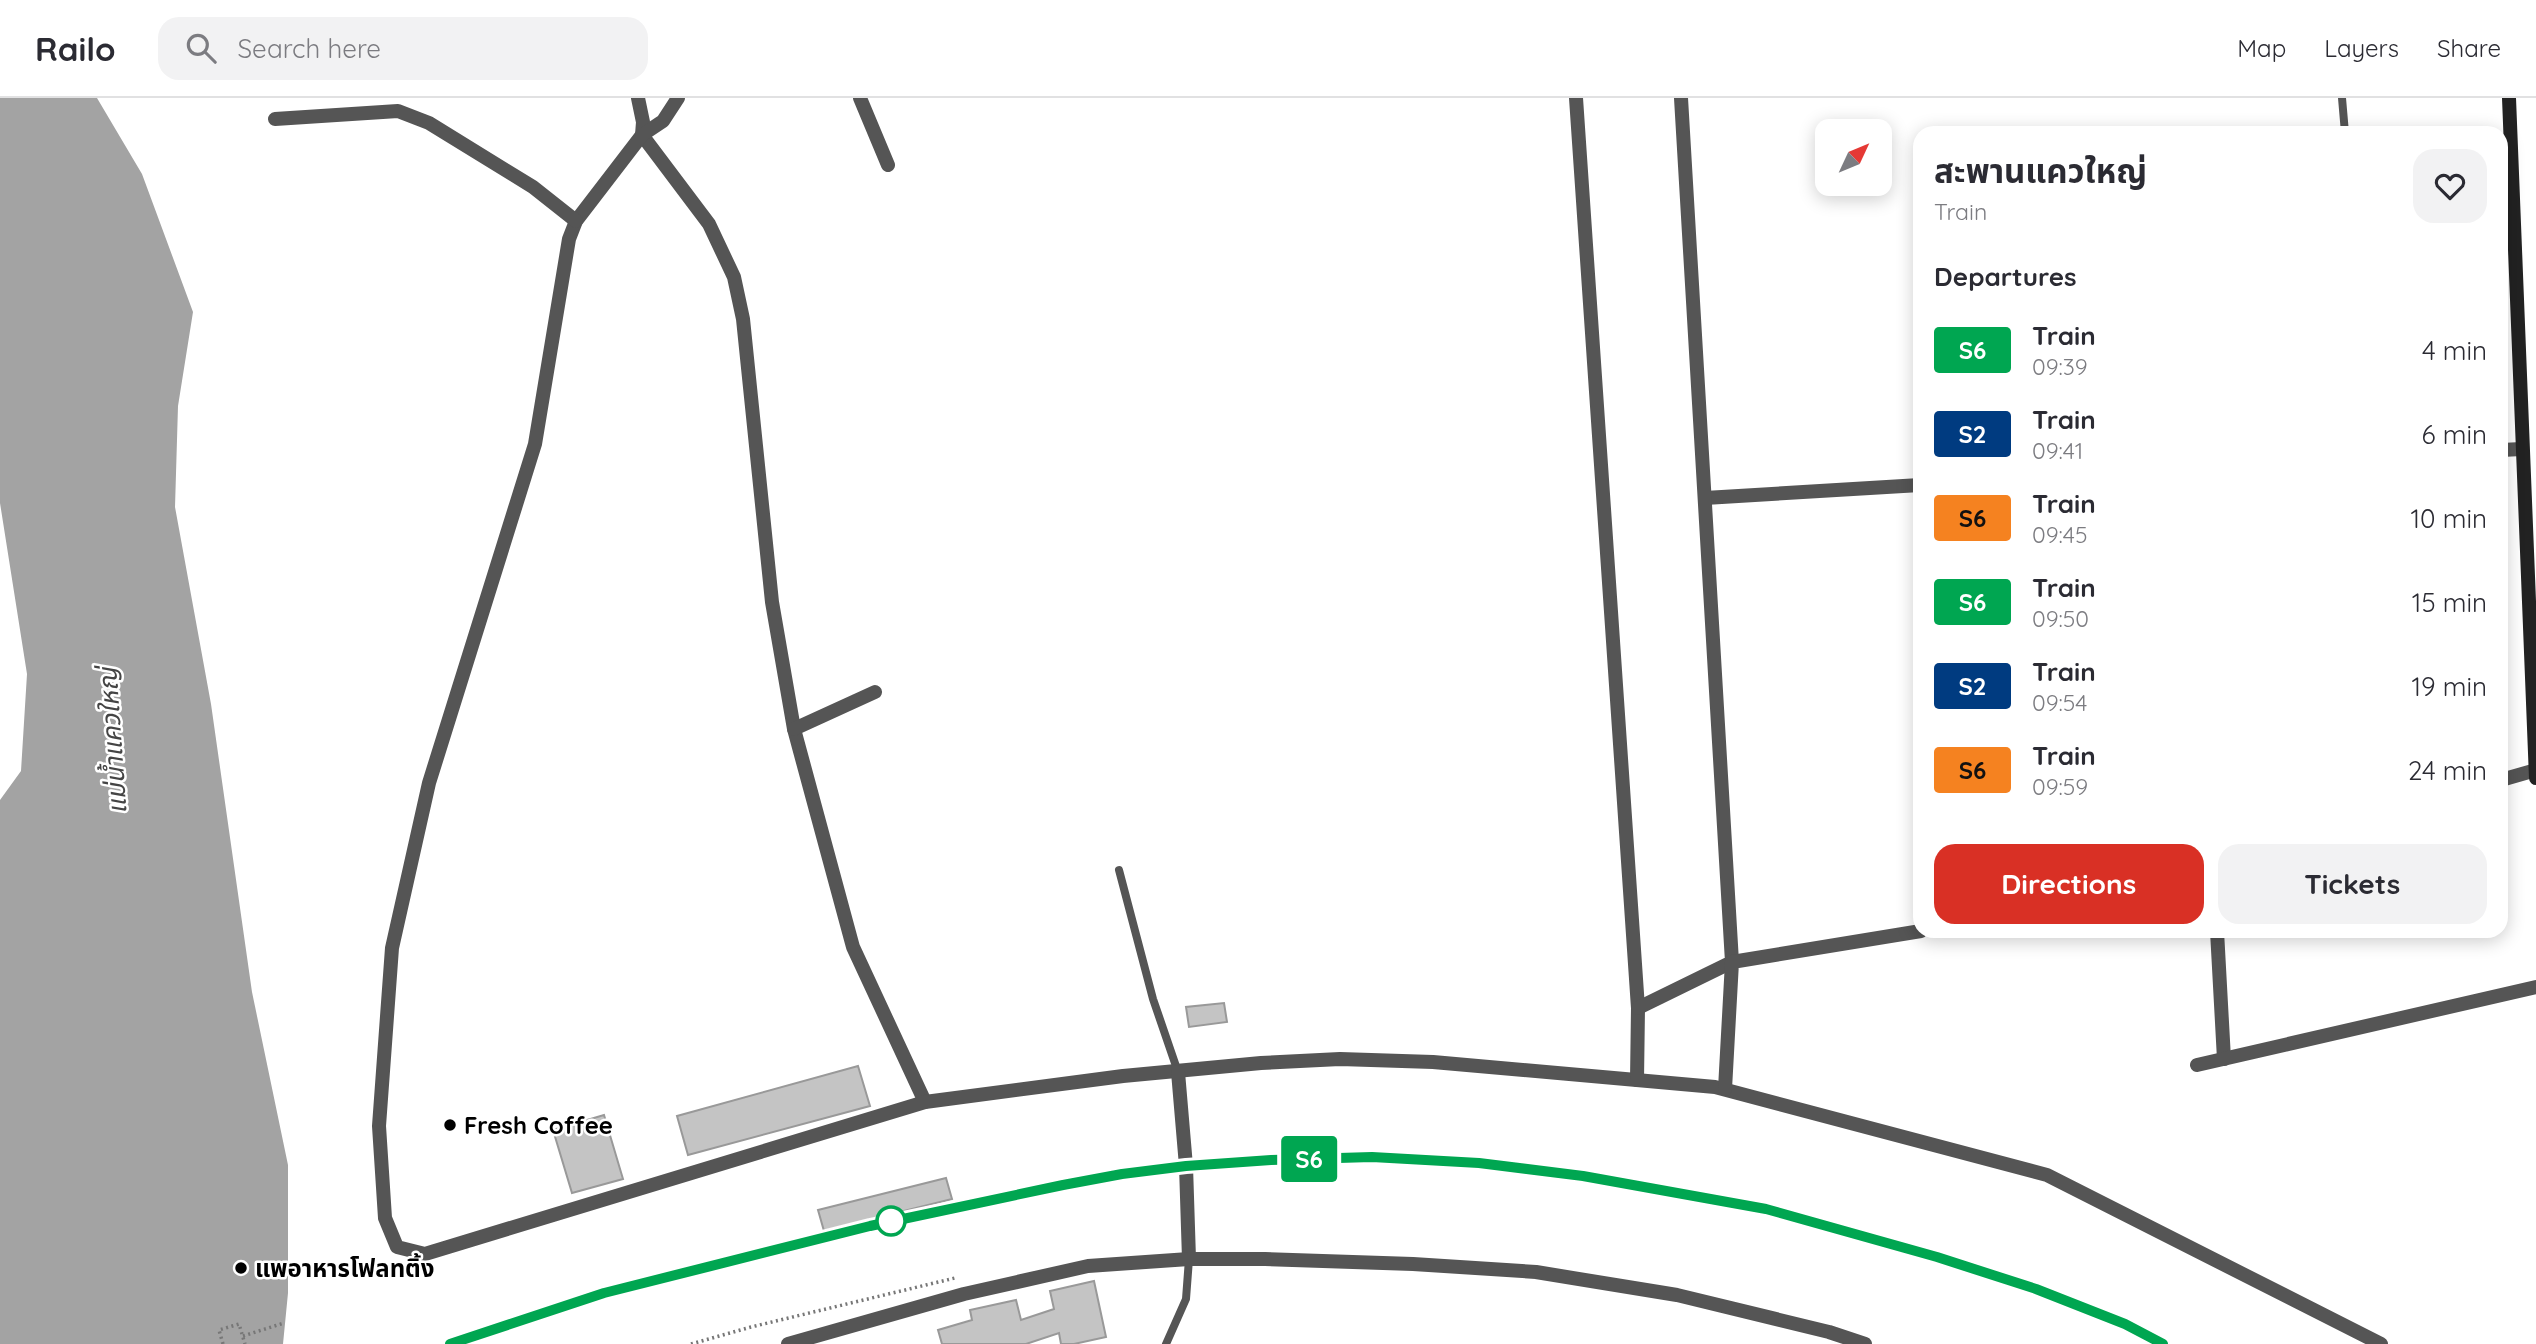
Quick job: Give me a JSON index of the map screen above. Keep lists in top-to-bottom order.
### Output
{
  "water": ["แม่น้ำแควใหญ่"],
  "places": ["Fresh Coffee", "แพอาหารโฟลทติ้ง"],
  "north": "top right",
  "page": {
    "header": "Railo",
    "search": "Search here",
    "nav": ["Map", "Layers", "Share"],
    "on_map": "S6",
    "heading": [
      ["สะพานแควใหญ่", "Train"],
      "Departures"
    ],
    "list": [
      {
        "mark": "S6",
        "name": "Train",
        "note": "09:39",
        "value": "4 min"
      },
      {
        "mark": "S2",
        "name": "Train",
        "note": "09:41",
        "value": "6 min"
      },
      {
        "mark": "S6",
        "name": "Train",
        "note": "09:45",
        "value": "10 min"
      },
      {
        "mark": "S6",
        "name": "Train",
        "note": "09:50",
        "value": "15 min"
      },
      {
        "mark": "S2",
        "name": "Train",
        "note": "09:54",
        "value": "19 min"
      },
      {
        "mark": "S6",
        "name": "Train",
        "note": "09:59",
        "value": "24 min"
      }
    ],
    "buttons": ["Directions", "Tickets"]
  }
}
